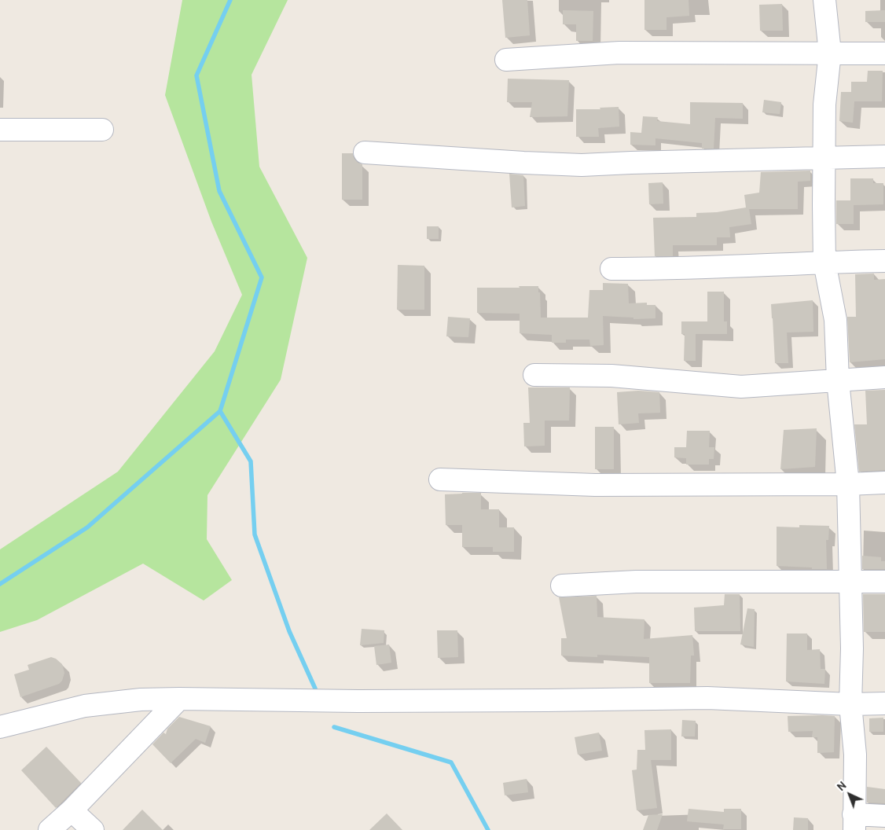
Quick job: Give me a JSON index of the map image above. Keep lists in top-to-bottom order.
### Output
{
  "north": "top left"
}
